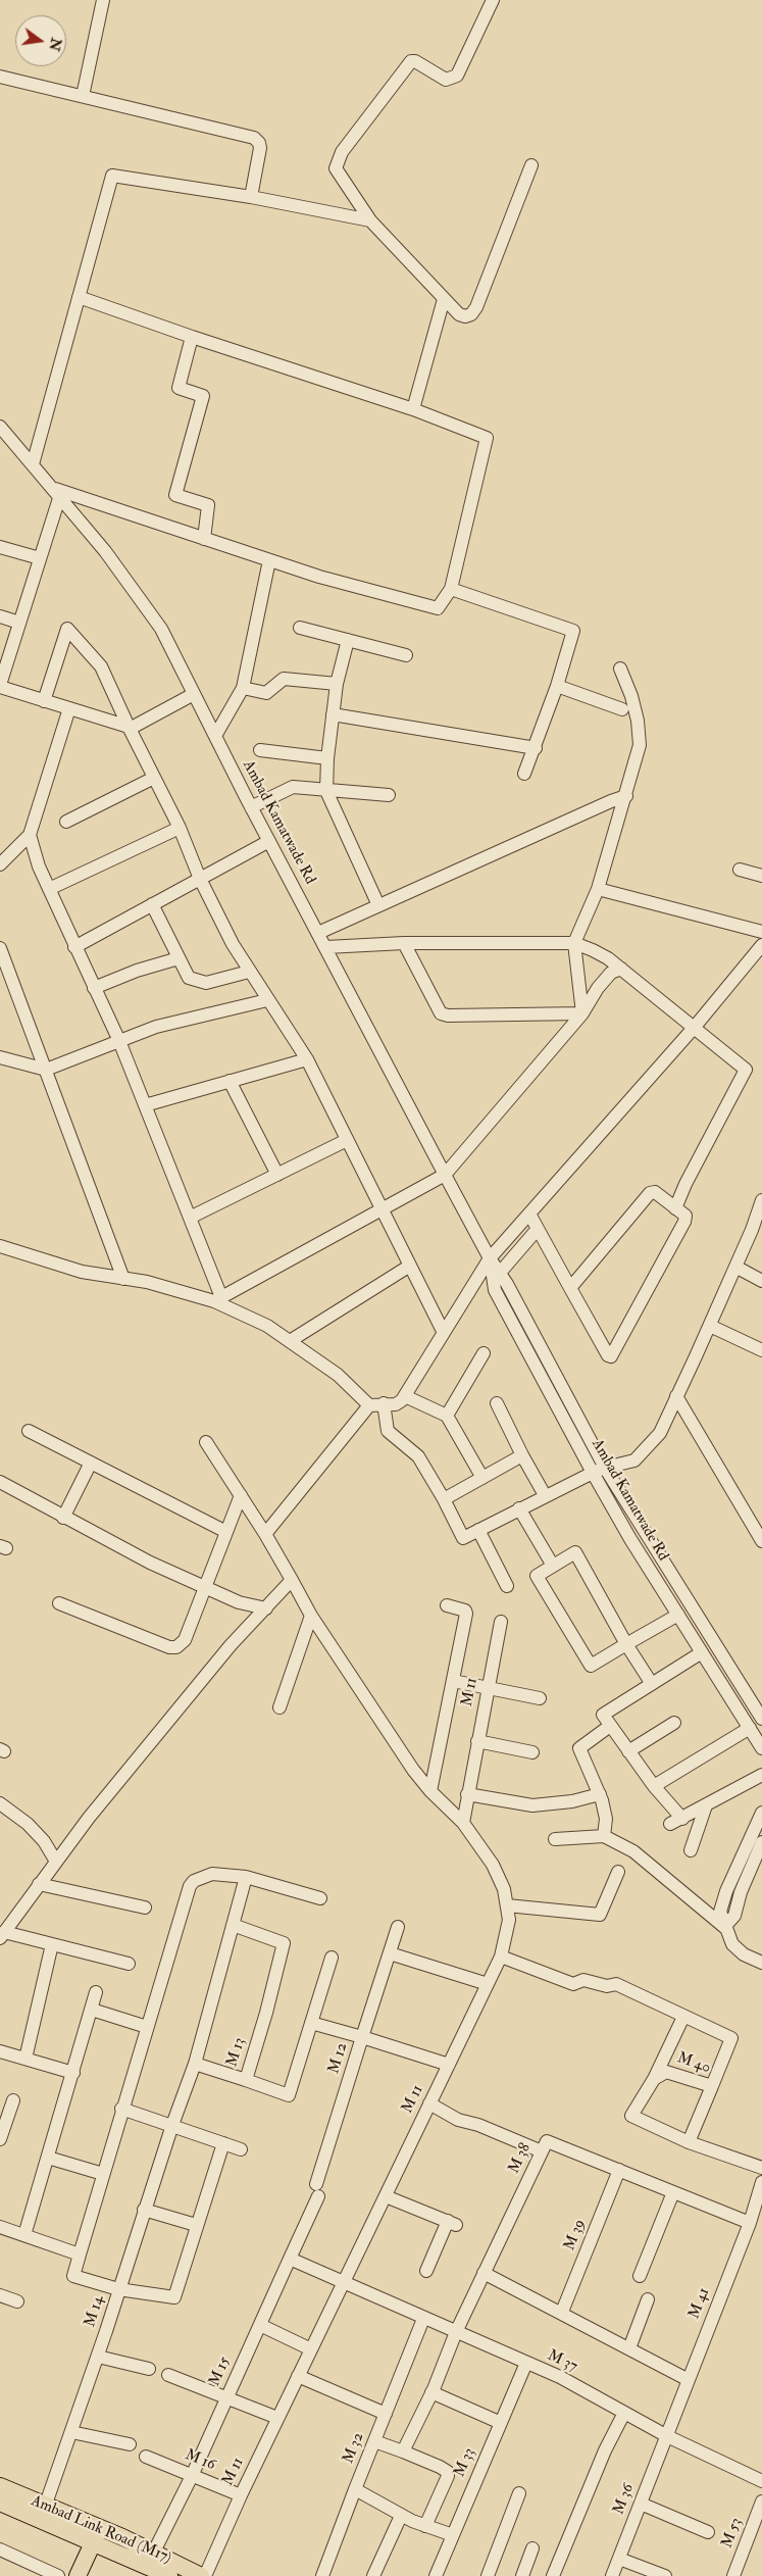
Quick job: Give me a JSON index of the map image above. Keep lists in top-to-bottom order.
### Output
{
  "streets": {
    "main road": ["Ambad Link Road (M17)"],
    "street": [
      "Ambad Kamatwade Rd",
      "M 11",
      "M 13",
      "M 12",
      "M 40",
      "M 38",
      "M 39",
      "M 41",
      "M 14",
      "M 37",
      "M 15",
      "M 32",
      "M 16",
      "M 33",
      "M 36",
      "M 53"
    ]
  },
  "crossings": [
    ["M 11", "M 12"],
    ["M 11", "M 37"],
    ["M 11", "M 16"],
    ["M 13", "M 14"],
    ["M 12", "M 15"],
    ["M 38", "M 39"],
    ["M 38", "M 41"],
    ["M 38", "M 37"],
    ["M 41", "M 37"],
    ["M 41", "M 36"],
    ["M 14", "Ambad Link Road (M17)"],
    ["M 37", "M 32"],
    ["M 37", "M 33"],
    ["M 37", "M 36"],
    ["M 15", "M 16"],
    ["M 15", "Ambad Link Road (M17)"],
    ["M 32", "M 33"]
  ],
  "north": "right"
}
